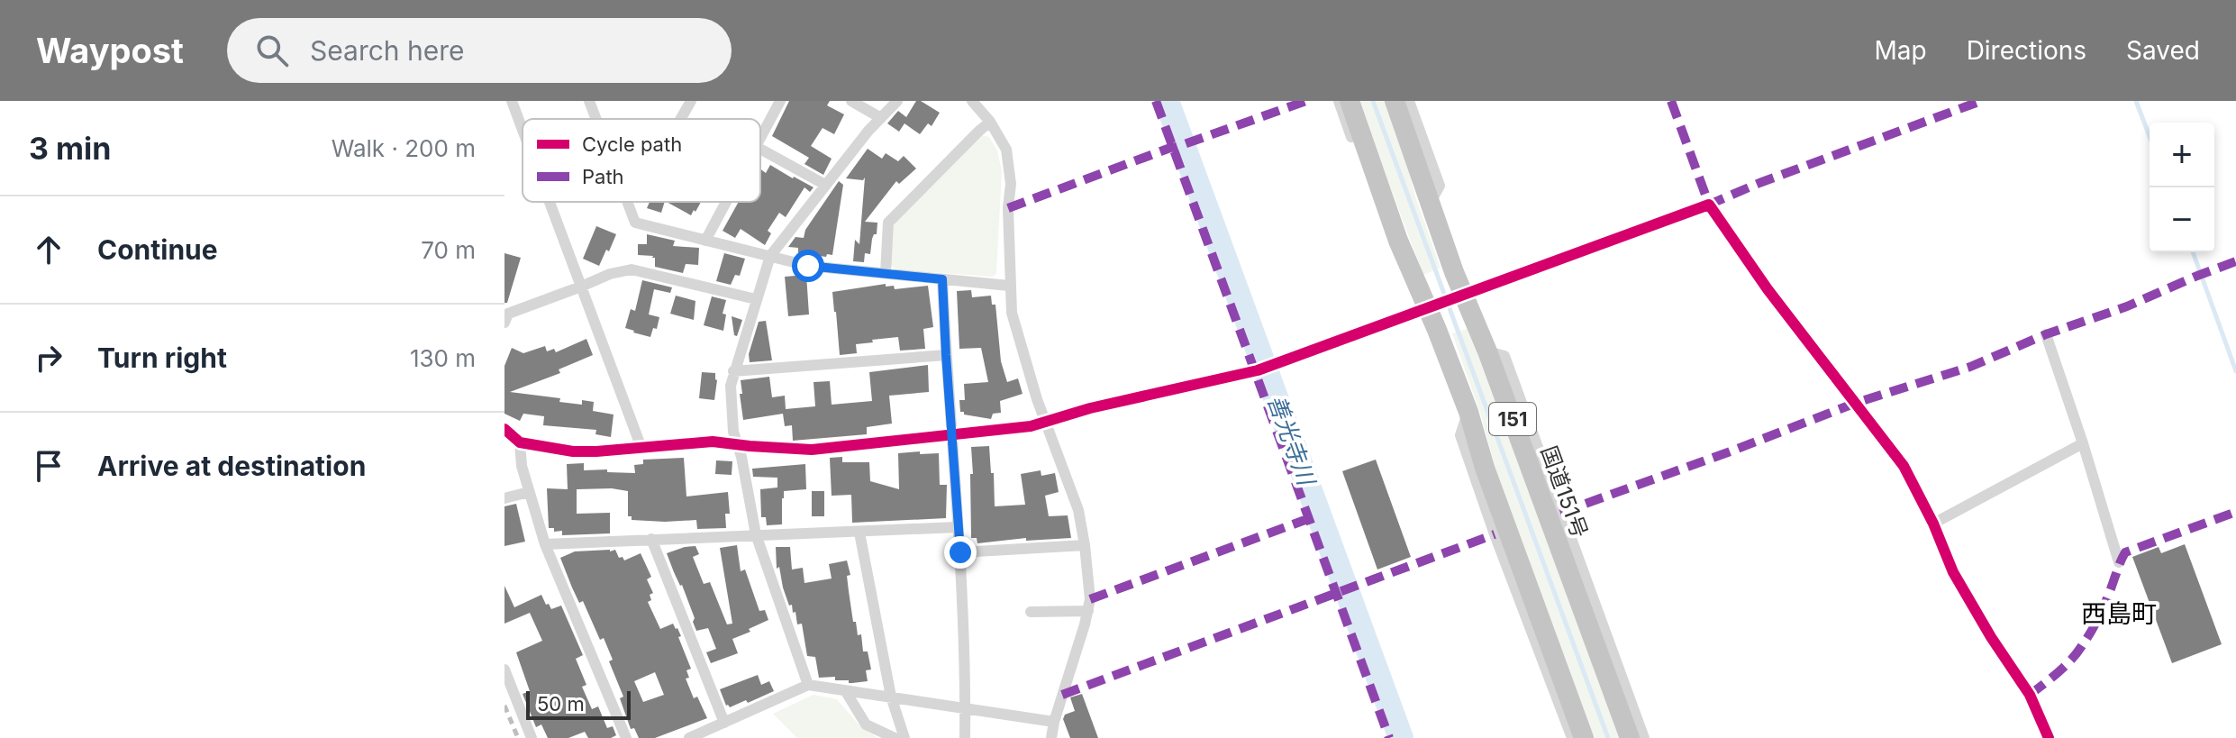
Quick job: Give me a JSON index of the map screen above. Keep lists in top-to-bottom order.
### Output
{
  "streets": {
    "highway": ["151", "国道151号"]
  },
  "districts": ["西島町"],
  "water": ["善光寺川"],
  "legend": ["Cycle path", "Path"],
  "scale_bar": "50 m",
  "page": {
    "header": "Waypost",
    "search": "Search here",
    "nav": ["Map", "Directions", "Saved"],
    "heading": ["3 min", "Walk · 200 m"],
    "map_buttons": ["+", "−"],
    "list": [
      ["Continue", "70 m"],
      ["Turn right", "130 m"],
      "Arrive at destination"
    ],
    "scale": "50 m"
  }
}
